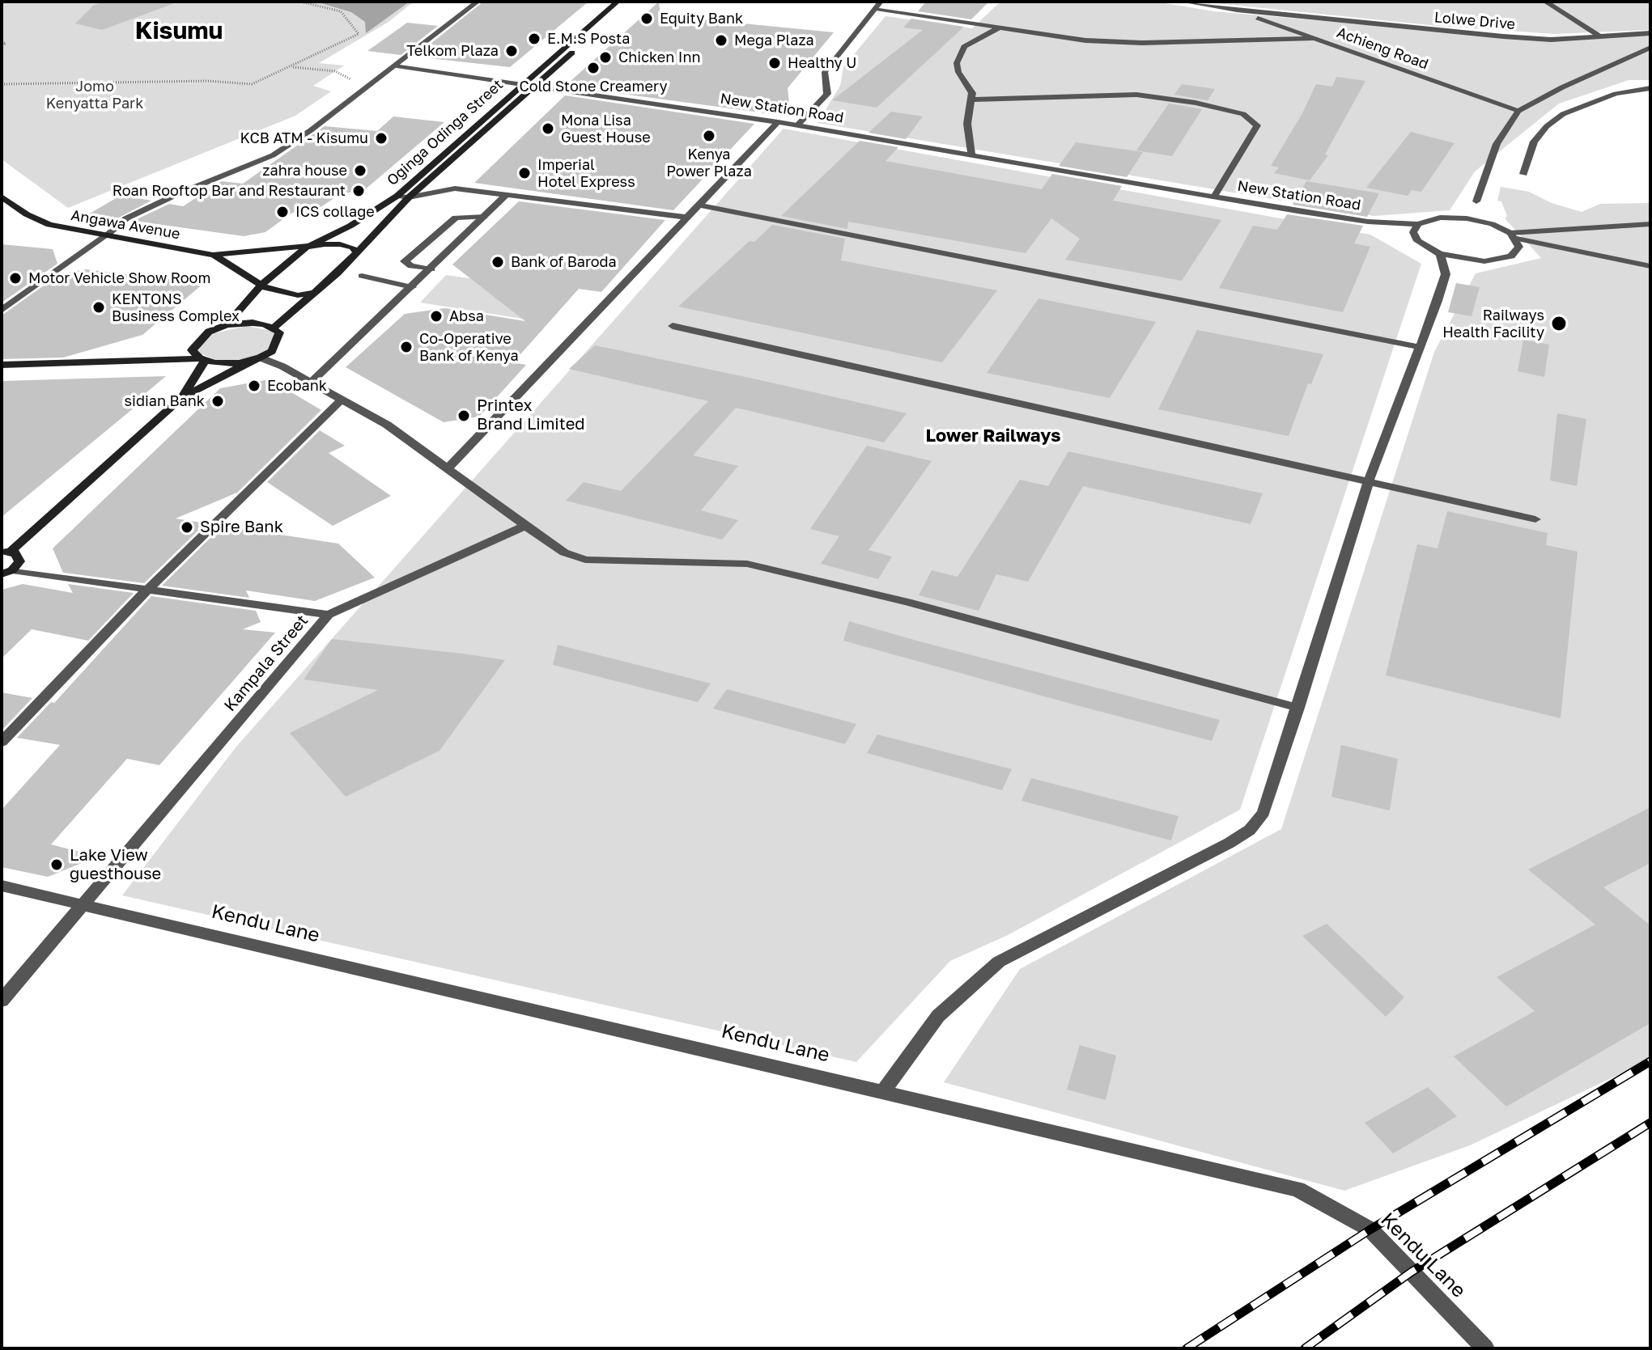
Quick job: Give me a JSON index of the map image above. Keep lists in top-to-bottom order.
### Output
{
  "streets": {
    "main road": ["Oginga Odinga Street", "Angawa Avenue"],
    "street": [
      "Lolwe Drive",
      "Achieng Road",
      "New Station Road",
      "Kampala Street",
      "Kendu Lane"
    ]
  },
  "crossings": [
    ["Lolwe Drive", "Achieng Road"],
    ["New Station Road", "Oginga Odinga Street"],
    ["Oginga Odinga Street", "Angawa Avenue"],
    ["Kampala Street", "Kendu Lane"]
  ],
  "districts": ["Kisumu", "Lower Railways"],
  "parks": ["Jomo Kenyatta Park"],
  "places": [
    "Equity Bank",
    "E.M.S Posta",
    "Mega Plaza",
    "Telkom Plaza",
    "Chicken Inn",
    "Healthy U",
    "Cold Stone Creamery",
    "Mona Lisa Guest House",
    "Kenya Power Plaza",
    "KCB ATM - Kisumu",
    "zahra house",
    "Imperial Hotel Express",
    "Roan Rooftop Bar and Restaurant",
    "ICS collage",
    "Bank of Baroda",
    "Motor Vehicle Show Room",
    "KENTONS Business Complex",
    "Absa",
    "Railways Health Facility",
    "Co-Operative Bank of Kenya",
    "Ecobank",
    "sidian Bank",
    "Printex Brand Limited",
    "Spire Bank",
    "Lake View guesthouse"
  ]
}
